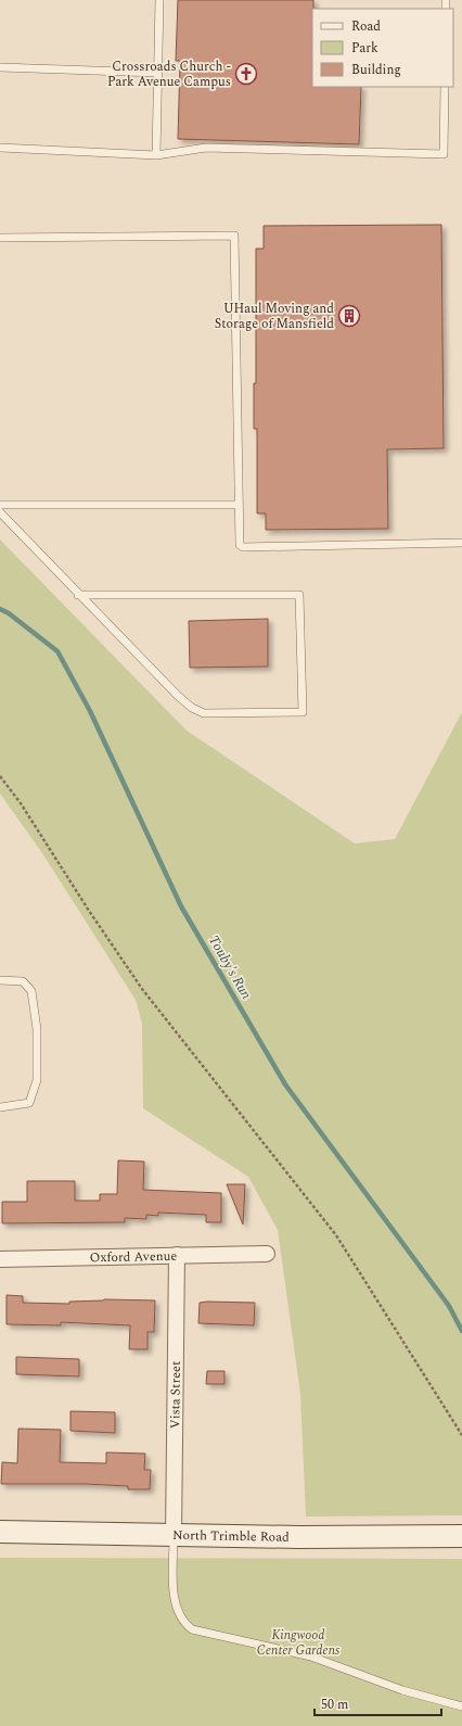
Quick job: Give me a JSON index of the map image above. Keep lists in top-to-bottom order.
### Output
{
  "streets": {
    "main road": ["North Trimble Road"],
    "street": ["Oxford Avenue", "Vista Street"]
  },
  "crossings": [
    ["Oxford Avenue", "Vista Street"],
    ["Vista Street", "North Trimble Road"]
  ],
  "water": ["Touby's Run"],
  "parks": ["Kingwood Center Gardens"],
  "places": {
    "church": ["Crossroads Church - Park Avenue Campus"],
    "building": ["UHaul Moving and Storage of Mansfield"]
  },
  "legend": ["Road", "Park", "Building"],
  "scale_bar": "50 m"
}
